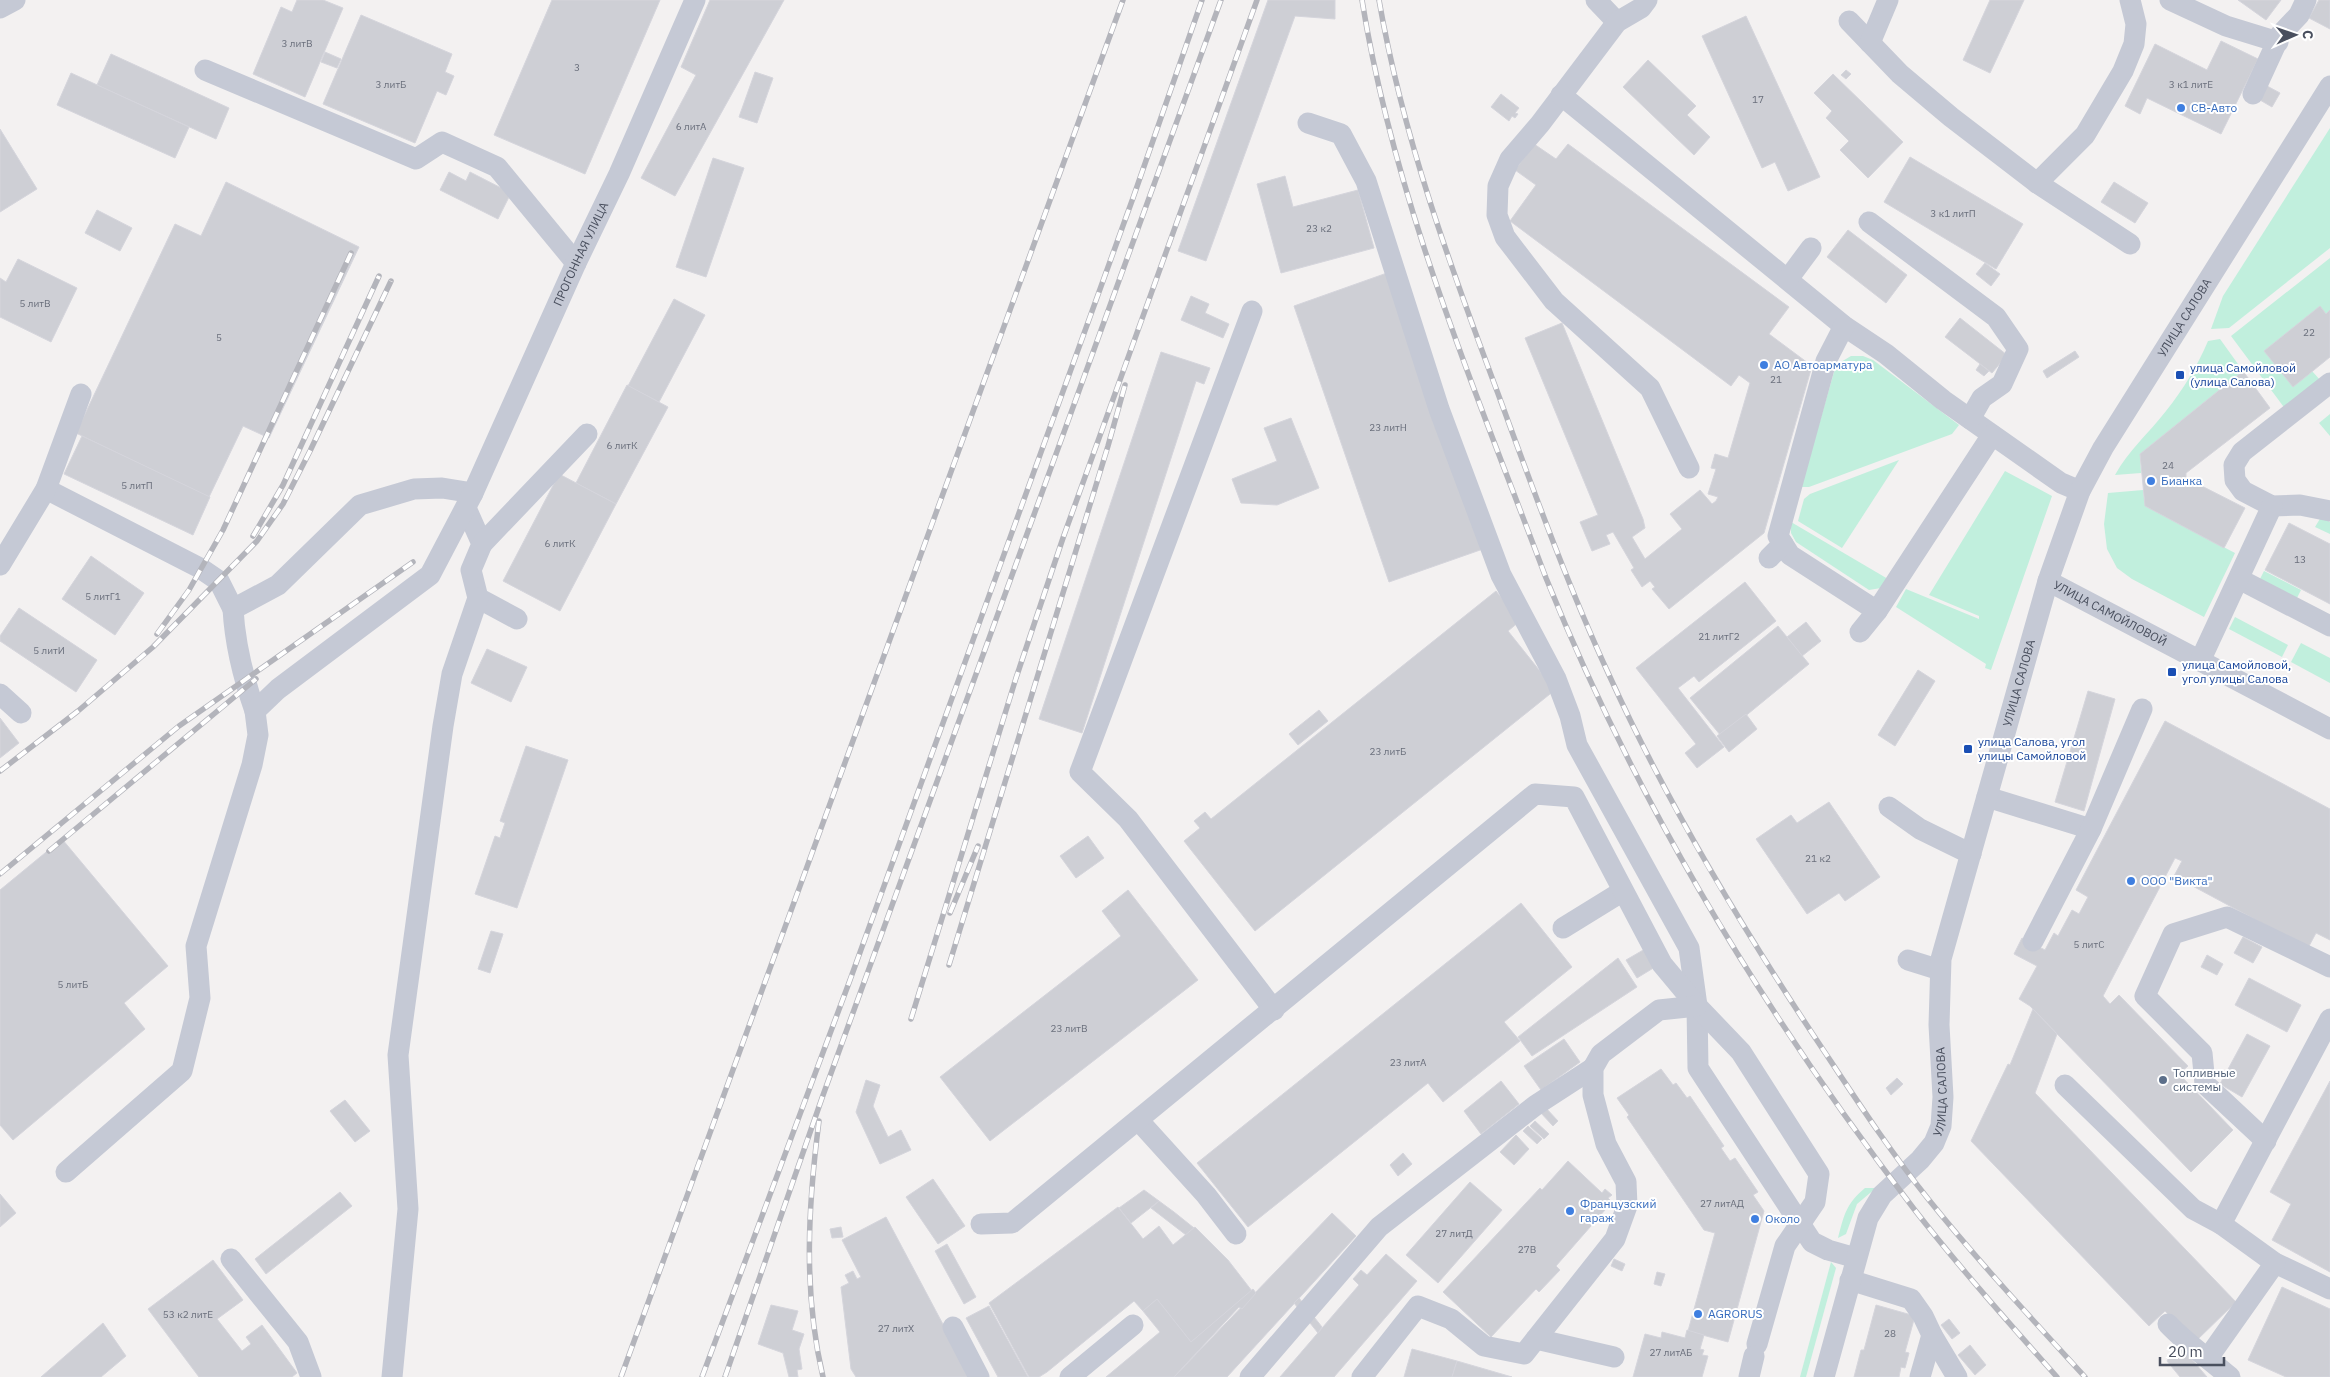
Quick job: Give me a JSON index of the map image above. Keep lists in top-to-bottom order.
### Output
{
  "streets": {
    "street": ["ПРОГОННАЯ УЛИЦА", "УЛИЦА САЛОВА", "УЛИЦА САМОЙЛОВОЙ"]
  },
  "crossings": [
    ["УЛИЦА САЛОВА", "УЛИЦА САМОЙЛОВОЙ"]
  ],
  "places": {
    "other": [
      "СВ-Авто",
      "АО Автоарматура",
      "Бианка",
      "ООО \"Викта\"",
      "Топливные системы",
      "Французский гараж",
      "Около",
      "AGRORUS"
    ],
    "transit": ["улица Самойловой (улица Салова)", "улица Самойловой, угол улицы Салова", "улица Салова, угол улицы Самойловой"]
  },
  "house_numbers": [
    "3 литВ",
    "3",
    "3 литБ",
    "3 к1 литЕ",
    "17",
    "6 литА",
    "3 к1 литП",
    "23 к2",
    "5 литВ",
    "22",
    "5",
    "21",
    "23 литН",
    "6 литК",
    "24",
    "5 литП",
    "6 литК",
    "13",
    "5 литГ1",
    "21 литГ2",
    "5 литИ",
    "23 литБ",
    "21 к2",
    "5 литС",
    "5 литБ",
    "23 литВ",
    "23 литА",
    "27 литАД",
    "27 литД",
    "27В",
    "53 к2 литЕ",
    "27 литХ",
    "28",
    "27 литАБ"
  ],
  "scale_bar": "20 m",
  "north": "right"
}
